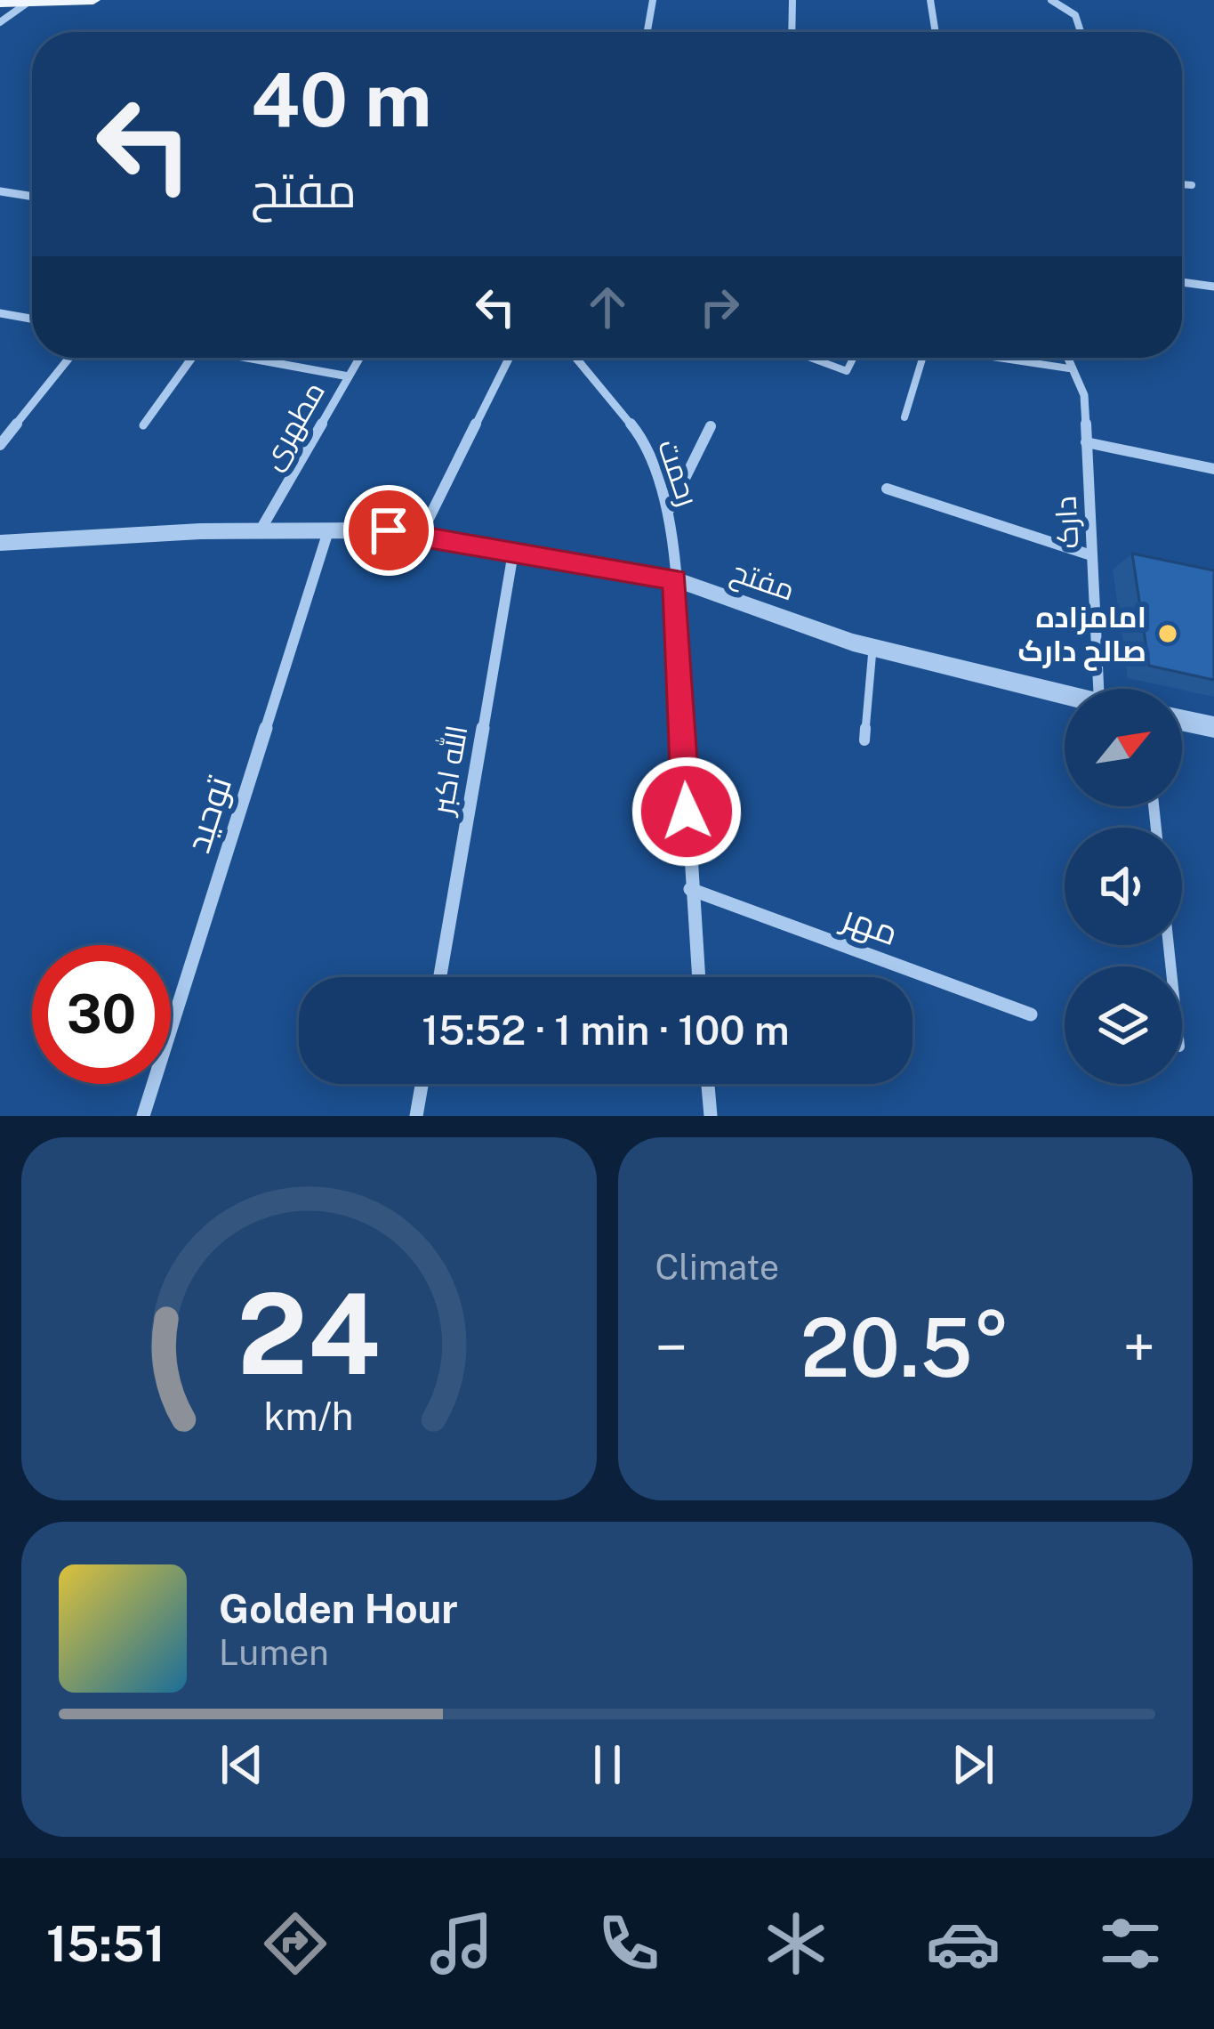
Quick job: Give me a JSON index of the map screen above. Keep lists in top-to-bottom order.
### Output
{
  "streets": {
    "street": [
      "مطهری",
      "رحمت",
      "دارک",
      "مفتح",
      "الله اکبر",
      "توحید",
      "مهر"
    ]
  },
  "crossings": [
    ["مطهری", "مفتح"],
    ["رحمت", "مفتح"],
    ["رحمت", "مهر"],
    ["مفتح", "الله اکبر"],
    ["مفتح", "توحید"]
  ],
  "places": ["امامزاده صالح دارک"],
  "north": "top right",
  "page": {
    "turn": ["40 m", "مفتح"],
    "limit": "30",
    "trip": "15:52 · 1 min · 100 m",
    "tile": "Climate",
    "heat": ["−", "20.5°", "+"],
    "song": ["Golden Hour", "Lumen"],
    "tabs": "15:51",
    "gauge": ["24", "km/h"]
  }
}
